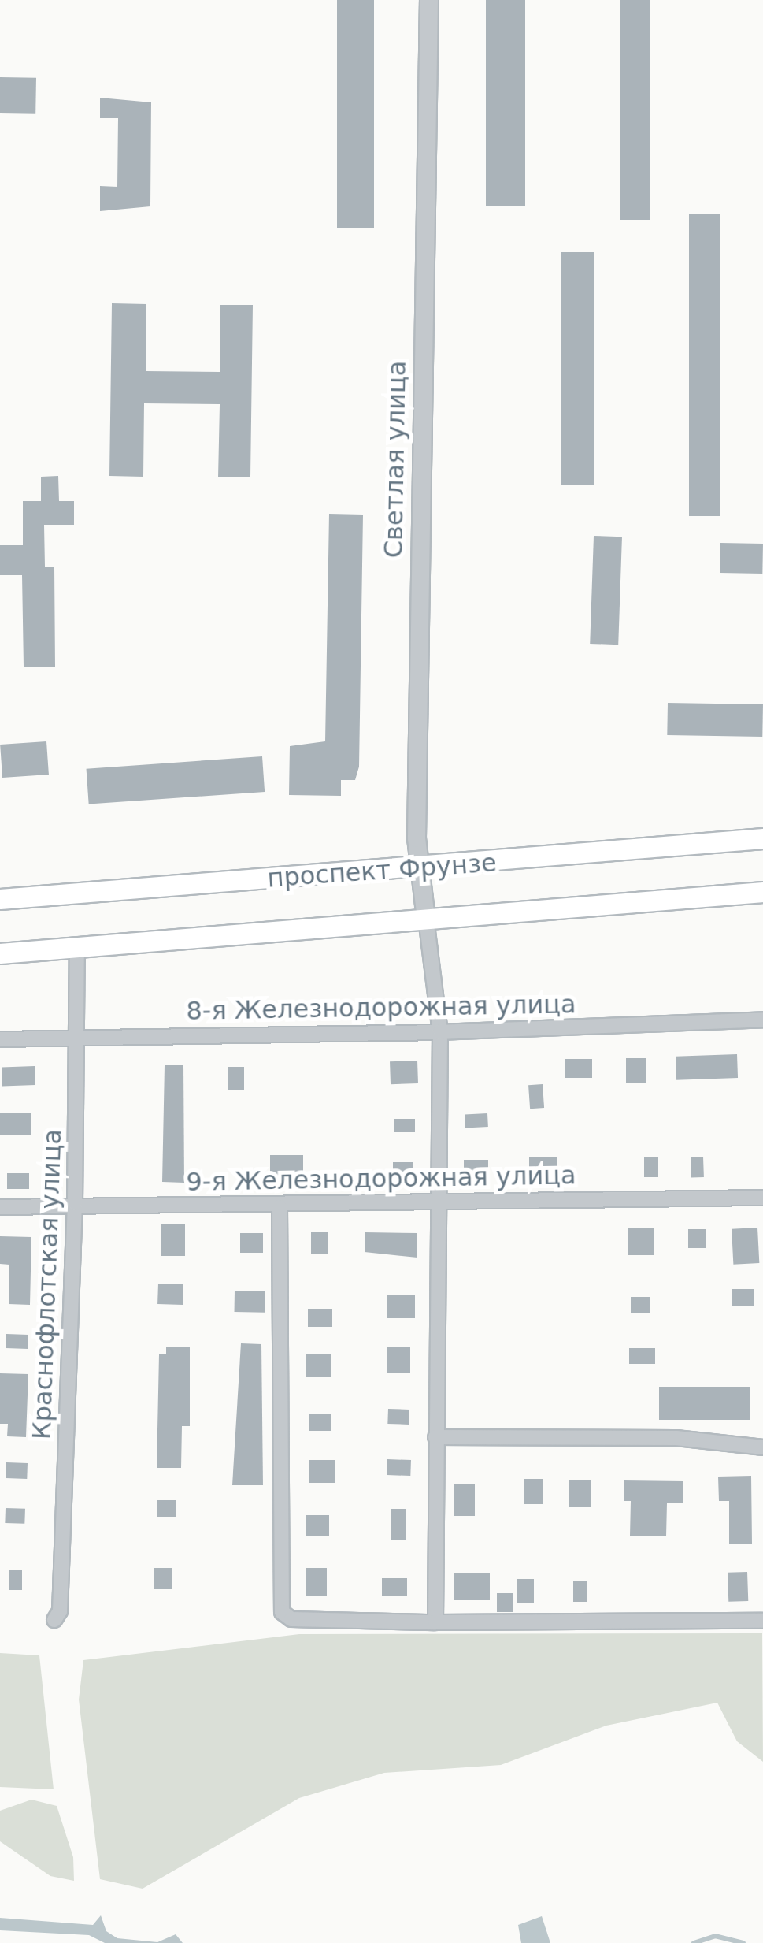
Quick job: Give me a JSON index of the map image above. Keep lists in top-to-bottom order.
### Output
{
  "streets": {
    "main road": ["проспект Фрунзе"],
    "street": [
      "Светлая улица",
      "8-я Железнодорожная улица",
      "9-я Железнодорожная улица",
      "Краснофлотская улица"
    ]
  },
  "crossings": [
    ["Светлая улица", "проспект Фрунзе"],
    ["проспект Фрунзе", "Краснофлотская улица"],
    ["8-я Железнодорожная улица", "Краснофлотская улица"],
    ["9-я Железнодорожная улица", "Краснофлотская улица"]
  ]
}
